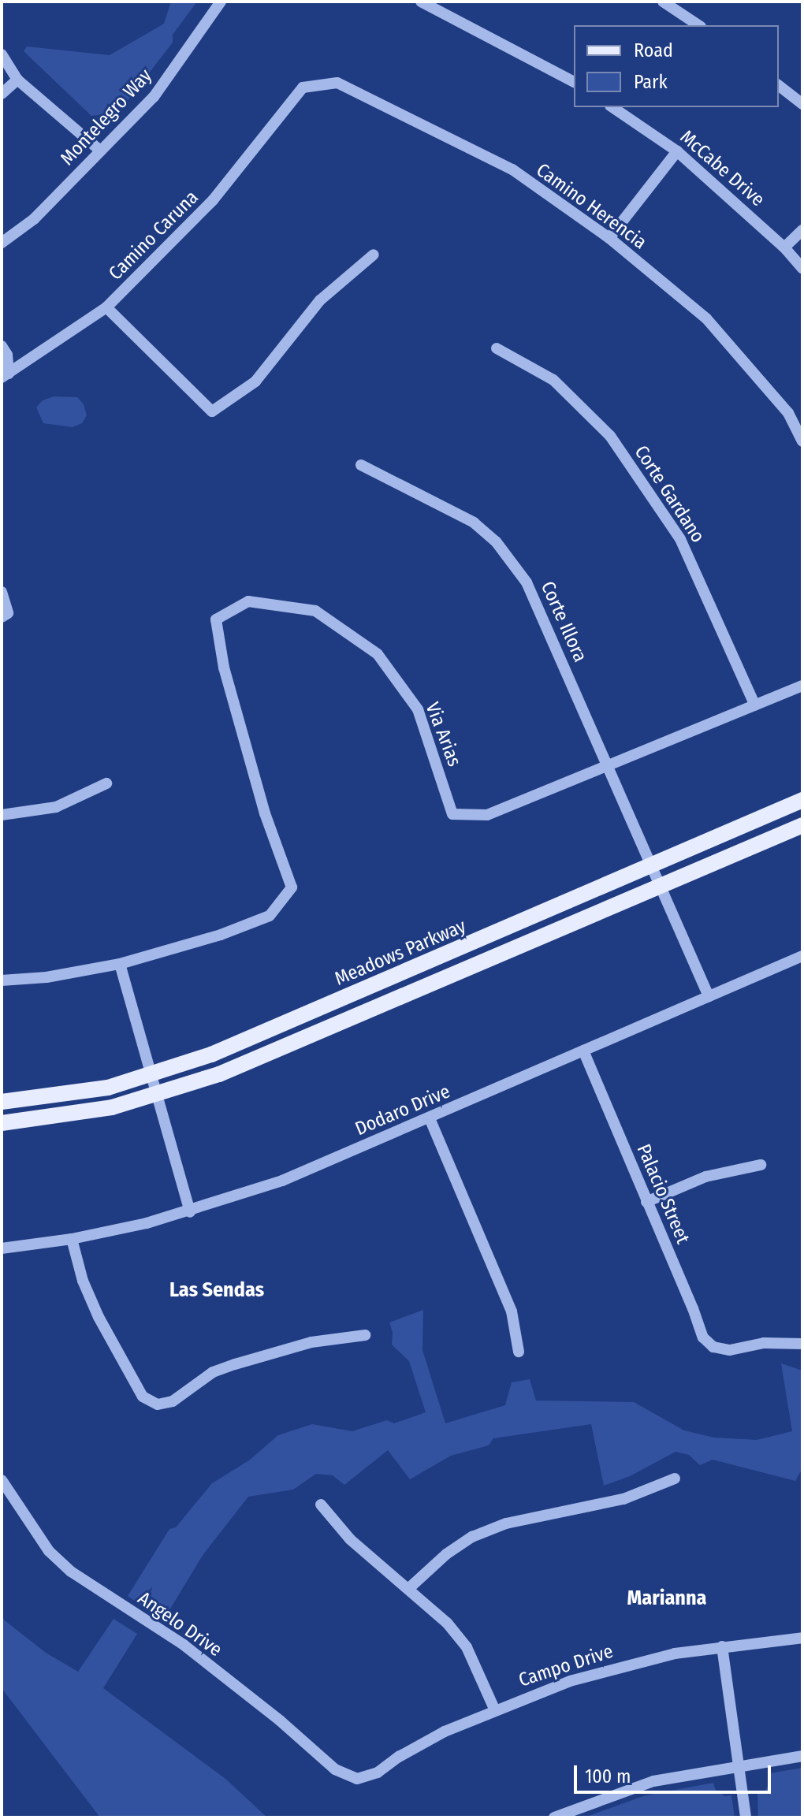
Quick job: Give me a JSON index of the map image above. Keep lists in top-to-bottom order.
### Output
{
  "streets": {
    "main road": ["Meadows Parkway"],
    "street": [
      "Montelegro Way",
      "McCabe Drive",
      "Camino Herencia",
      "Camino Caruna",
      "Corte Gardano",
      "Corte Illora",
      "Via Arias",
      "Dodaro Drive",
      "Palacio Street",
      "Angelo Drive",
      "Campo Drive"
    ]
  },
  "crossings": [
    ["Camino Herencia", "Camino Caruna"],
    ["Corte Illora", "Via Arias"],
    ["Corte Illora", "Meadows Parkway"],
    ["Corte Illora", "Dodaro Drive"],
    ["Dodaro Drive", "Palacio Street"],
    ["Angelo Drive", "Campo Drive"]
  ],
  "districts": ["Las Sendas", "Marianna"],
  "legend": ["Road", "Park"],
  "scale_bar": "100 m"
}
